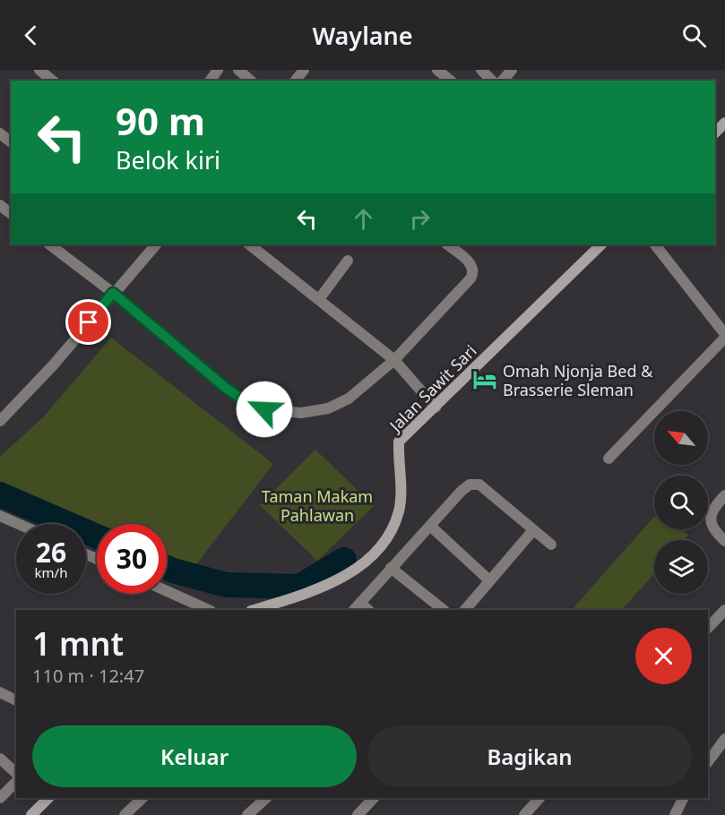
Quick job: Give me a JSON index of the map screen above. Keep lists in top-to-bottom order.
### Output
{
  "streets": {
    "main road": ["Jalan Sawit Sari"]
  },
  "parks": ["Taman Makam Pahlawan"],
  "places": {
    "hotel": ["Omah Njonja Bed & Brasserie Sleman"]
  },
  "north": "top left",
  "page": {
    "header": "Waylane",
    "turn": ["90 m", "Belok kiri"],
    "speed": "26 km/h",
    "limit": "30",
    "heading": ["1 mnt", "110 m · 12:47"],
    "buttons": ["Keluar", "Bagikan"]
  }
}
